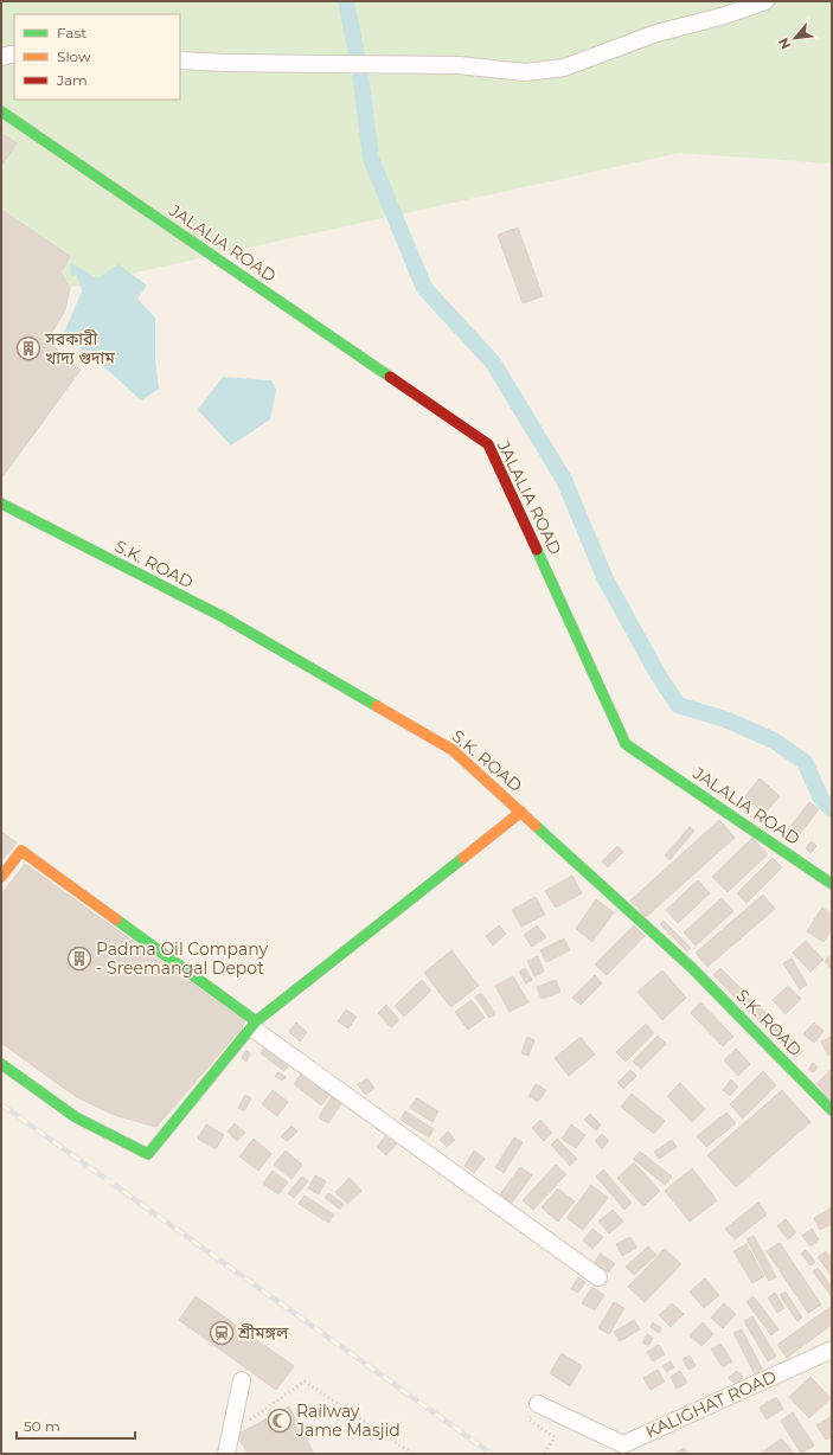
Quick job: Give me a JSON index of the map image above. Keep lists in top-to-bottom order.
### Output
{
  "streets": {
    "main road": ["JALALIA ROAD", "S.K. ROAD"],
    "street": ["KALIGHAT ROAD"]
  },
  "places": {
    "building": ["সরকারী খাদ্য গুদাম", "Padma Oil Company - Sreemangal Depot"],
    "station": ["শ্রীমঙ্গল"],
    "mosque": ["Railway Jame Masjid"]
  },
  "legend": ["Fast", "Slow", "Jam"],
  "scale_bar": "50 m",
  "north": "bottom left"
}
